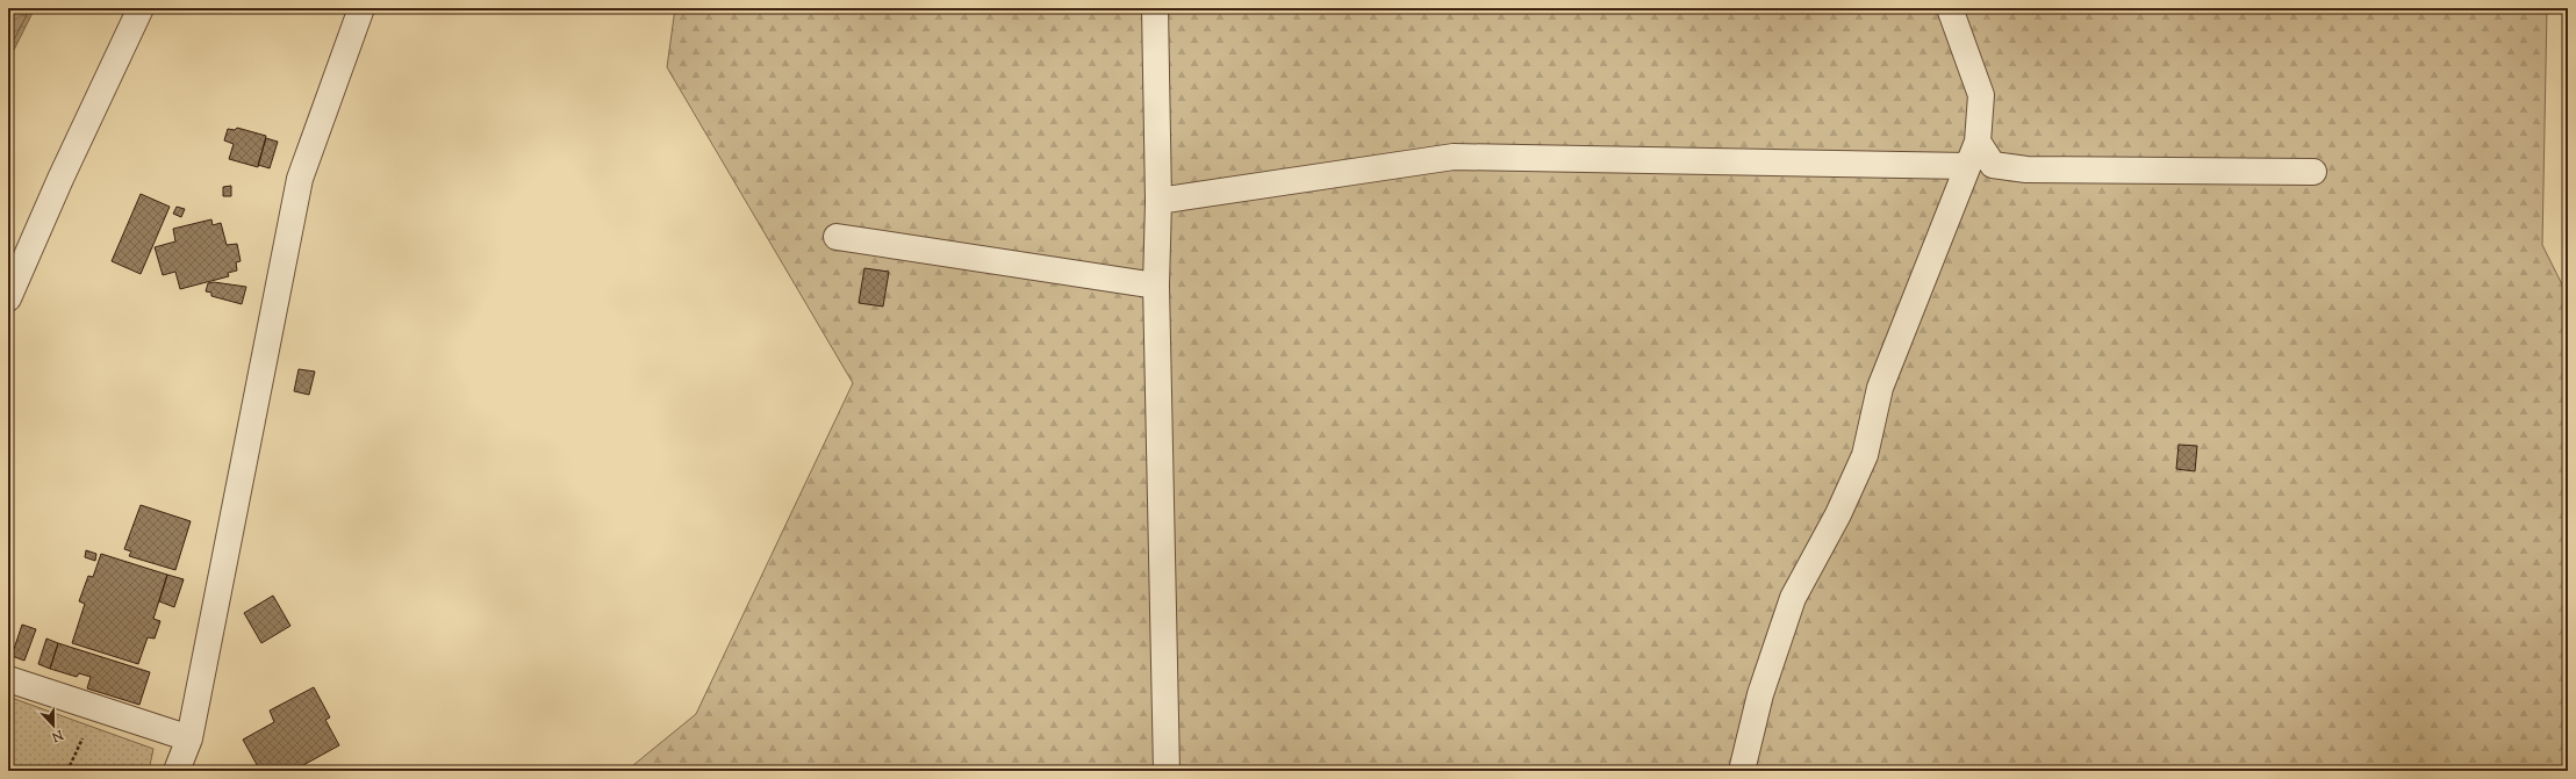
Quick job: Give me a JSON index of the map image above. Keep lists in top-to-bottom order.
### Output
{
  "north": "bottom"
}
